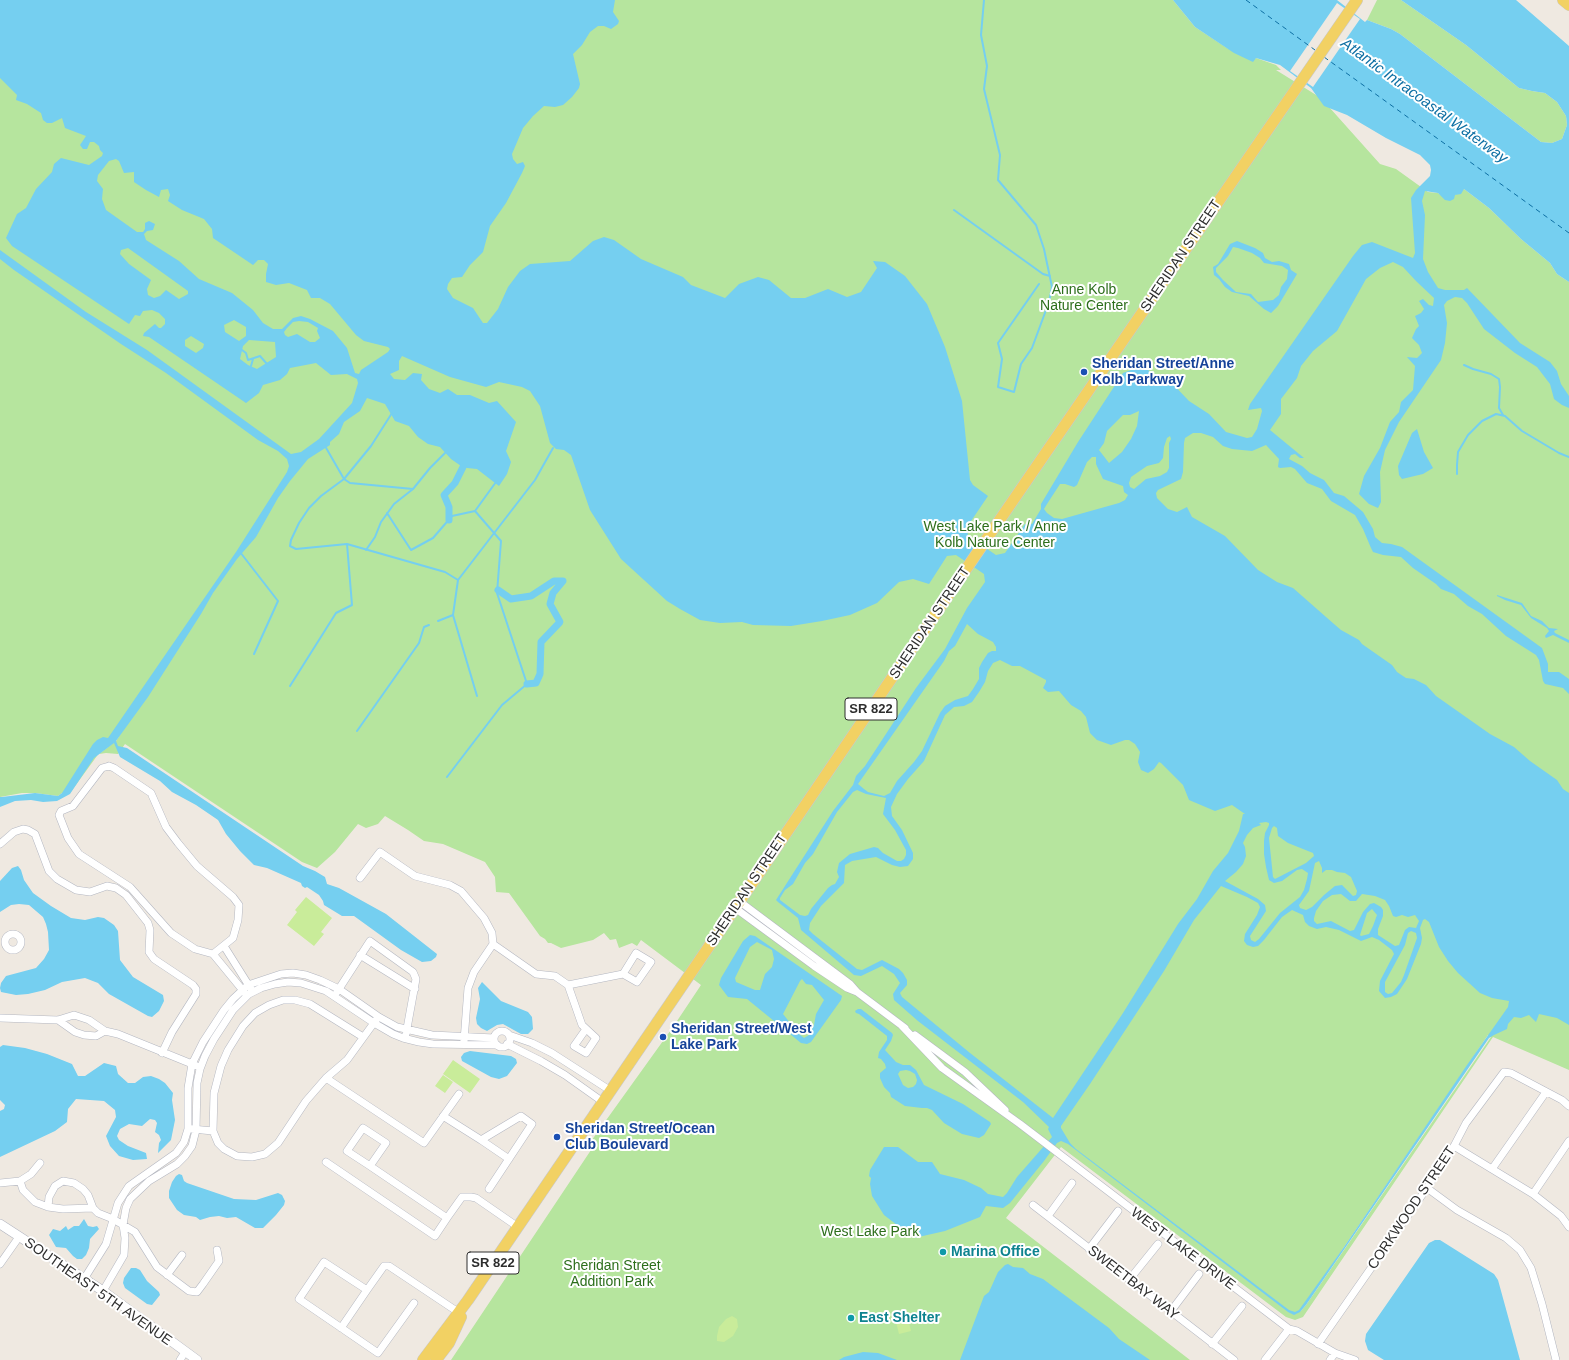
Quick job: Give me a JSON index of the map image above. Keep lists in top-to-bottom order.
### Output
{
  "streets": {
    "main road": ["SHERIDAN STREET", "SR 822"],
    "street": [
      "CORKWOOD STREET",
      "WEST LAKE DRIVE",
      "SWEETBAY WAY",
      "SOUTHEAST 5TH AVENUE"
    ]
  },
  "crossings": [
    ["SHERIDAN STREET", "WEST LAKE DRIVE"],
    ["CORKWOOD STREET", "WEST LAKE DRIVE"]
  ],
  "water": ["Atlantic Intracoastal Waterway"],
  "parks": [
    "Anne Kolb Nature Center",
    "West Lake Park / Anne Kolb Nature Center",
    "West Lake Park",
    "Sheridan Street Addition Park"
  ],
  "places": [
    "Sheridan Street/Anne Kolb Parkway",
    "Sheridan Street/West Lake Park",
    "Sheridan Street/Ocean Club Boulevard",
    "Marina Office",
    "East Shelter"
  ]
}
